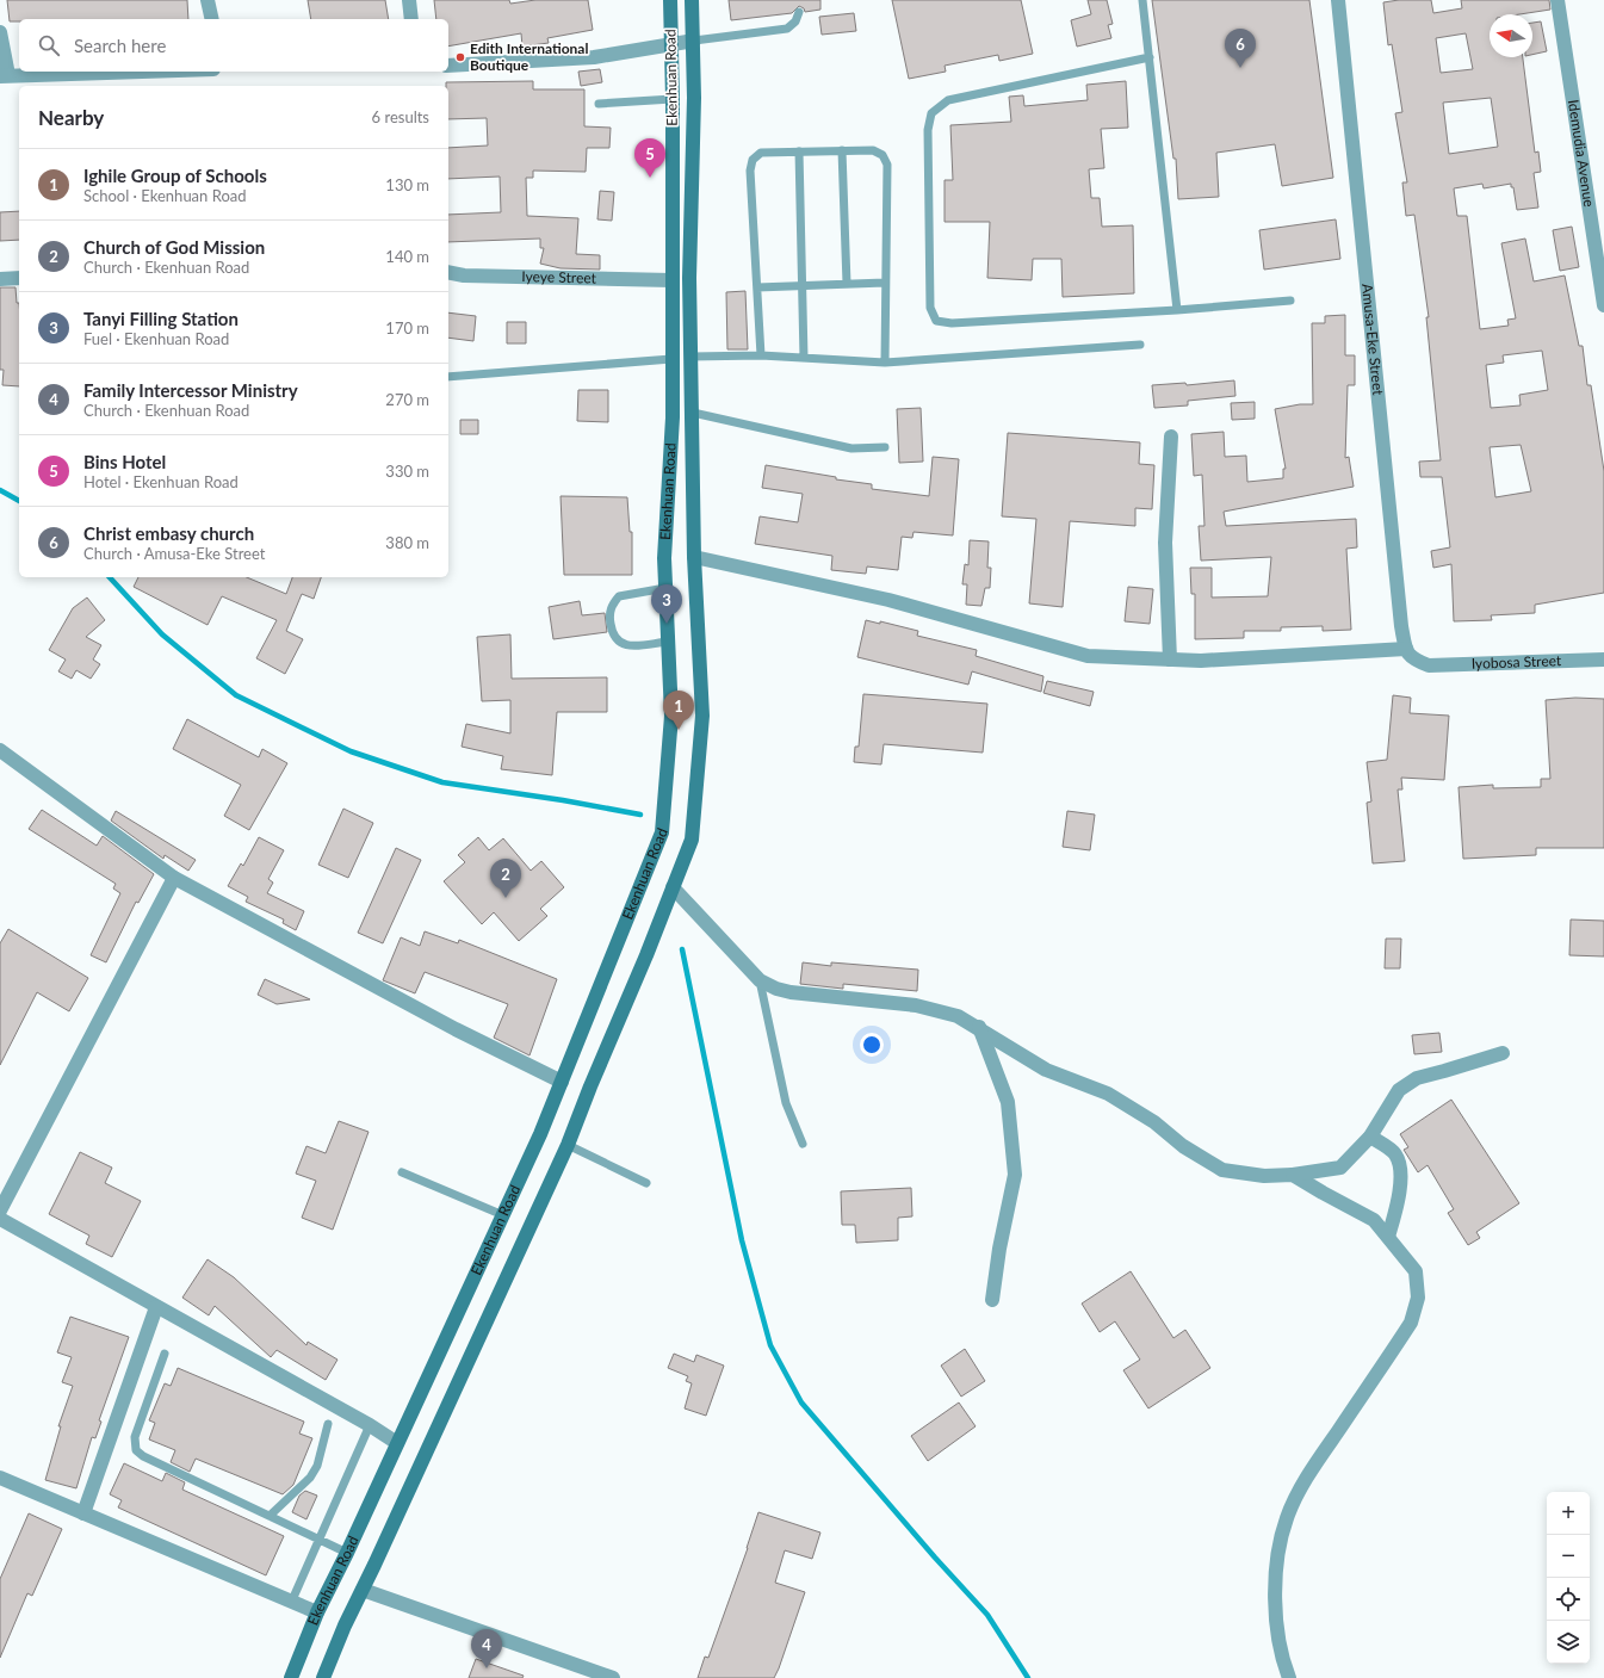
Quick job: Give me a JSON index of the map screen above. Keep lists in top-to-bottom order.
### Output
{
  "streets": {
    "main road": ["Ekenhuan Road"],
    "street": [
      "Idemudia Avenue",
      "Iyeye Street",
      "Amusa-Eke Street",
      "Iyobosa Street"
    ]
  },
  "crossings": [
    ["Ekenhuan Road", "Iyeye Street"],
    ["Amusa-Eke Street", "Iyobosa Street"]
  ],
  "places": ["Edith International Boutique"],
  "north": "left",
  "page": {
    "search": "Search here",
    "pins": [
      "6",
      "5",
      "3",
      "1",
      "2",
      "4"
    ],
    "heading": ["Nearby", "6 results"],
    "list": [
      {
        "mark": "1",
        "name": "Ighile Group of Schools",
        "note": "School · Ekenhuan Road",
        "value": "130 m"
      },
      {
        "mark": "2",
        "name": "Church of God Mission",
        "note": "Church · Ekenhuan Road",
        "value": "140 m"
      },
      {
        "mark": "3",
        "name": "Tanyi Filling Station",
        "note": "Fuel · Ekenhuan Road",
        "value": "170 m"
      },
      {
        "mark": "4",
        "name": "Family Intercessor Ministry",
        "note": "Church · Ekenhuan Road",
        "value": "270 m"
      },
      {
        "mark": "5",
        "name": "Bins Hotel",
        "note": "Hotel · Ekenhuan Road",
        "value": "330 m"
      },
      {
        "mark": "6",
        "name": "Christ embasy church",
        "note": "Church · Amusa-Eke Street",
        "value": "380 m"
      }
    ],
    "map_buttons": ["+", "−"]
  }
}
